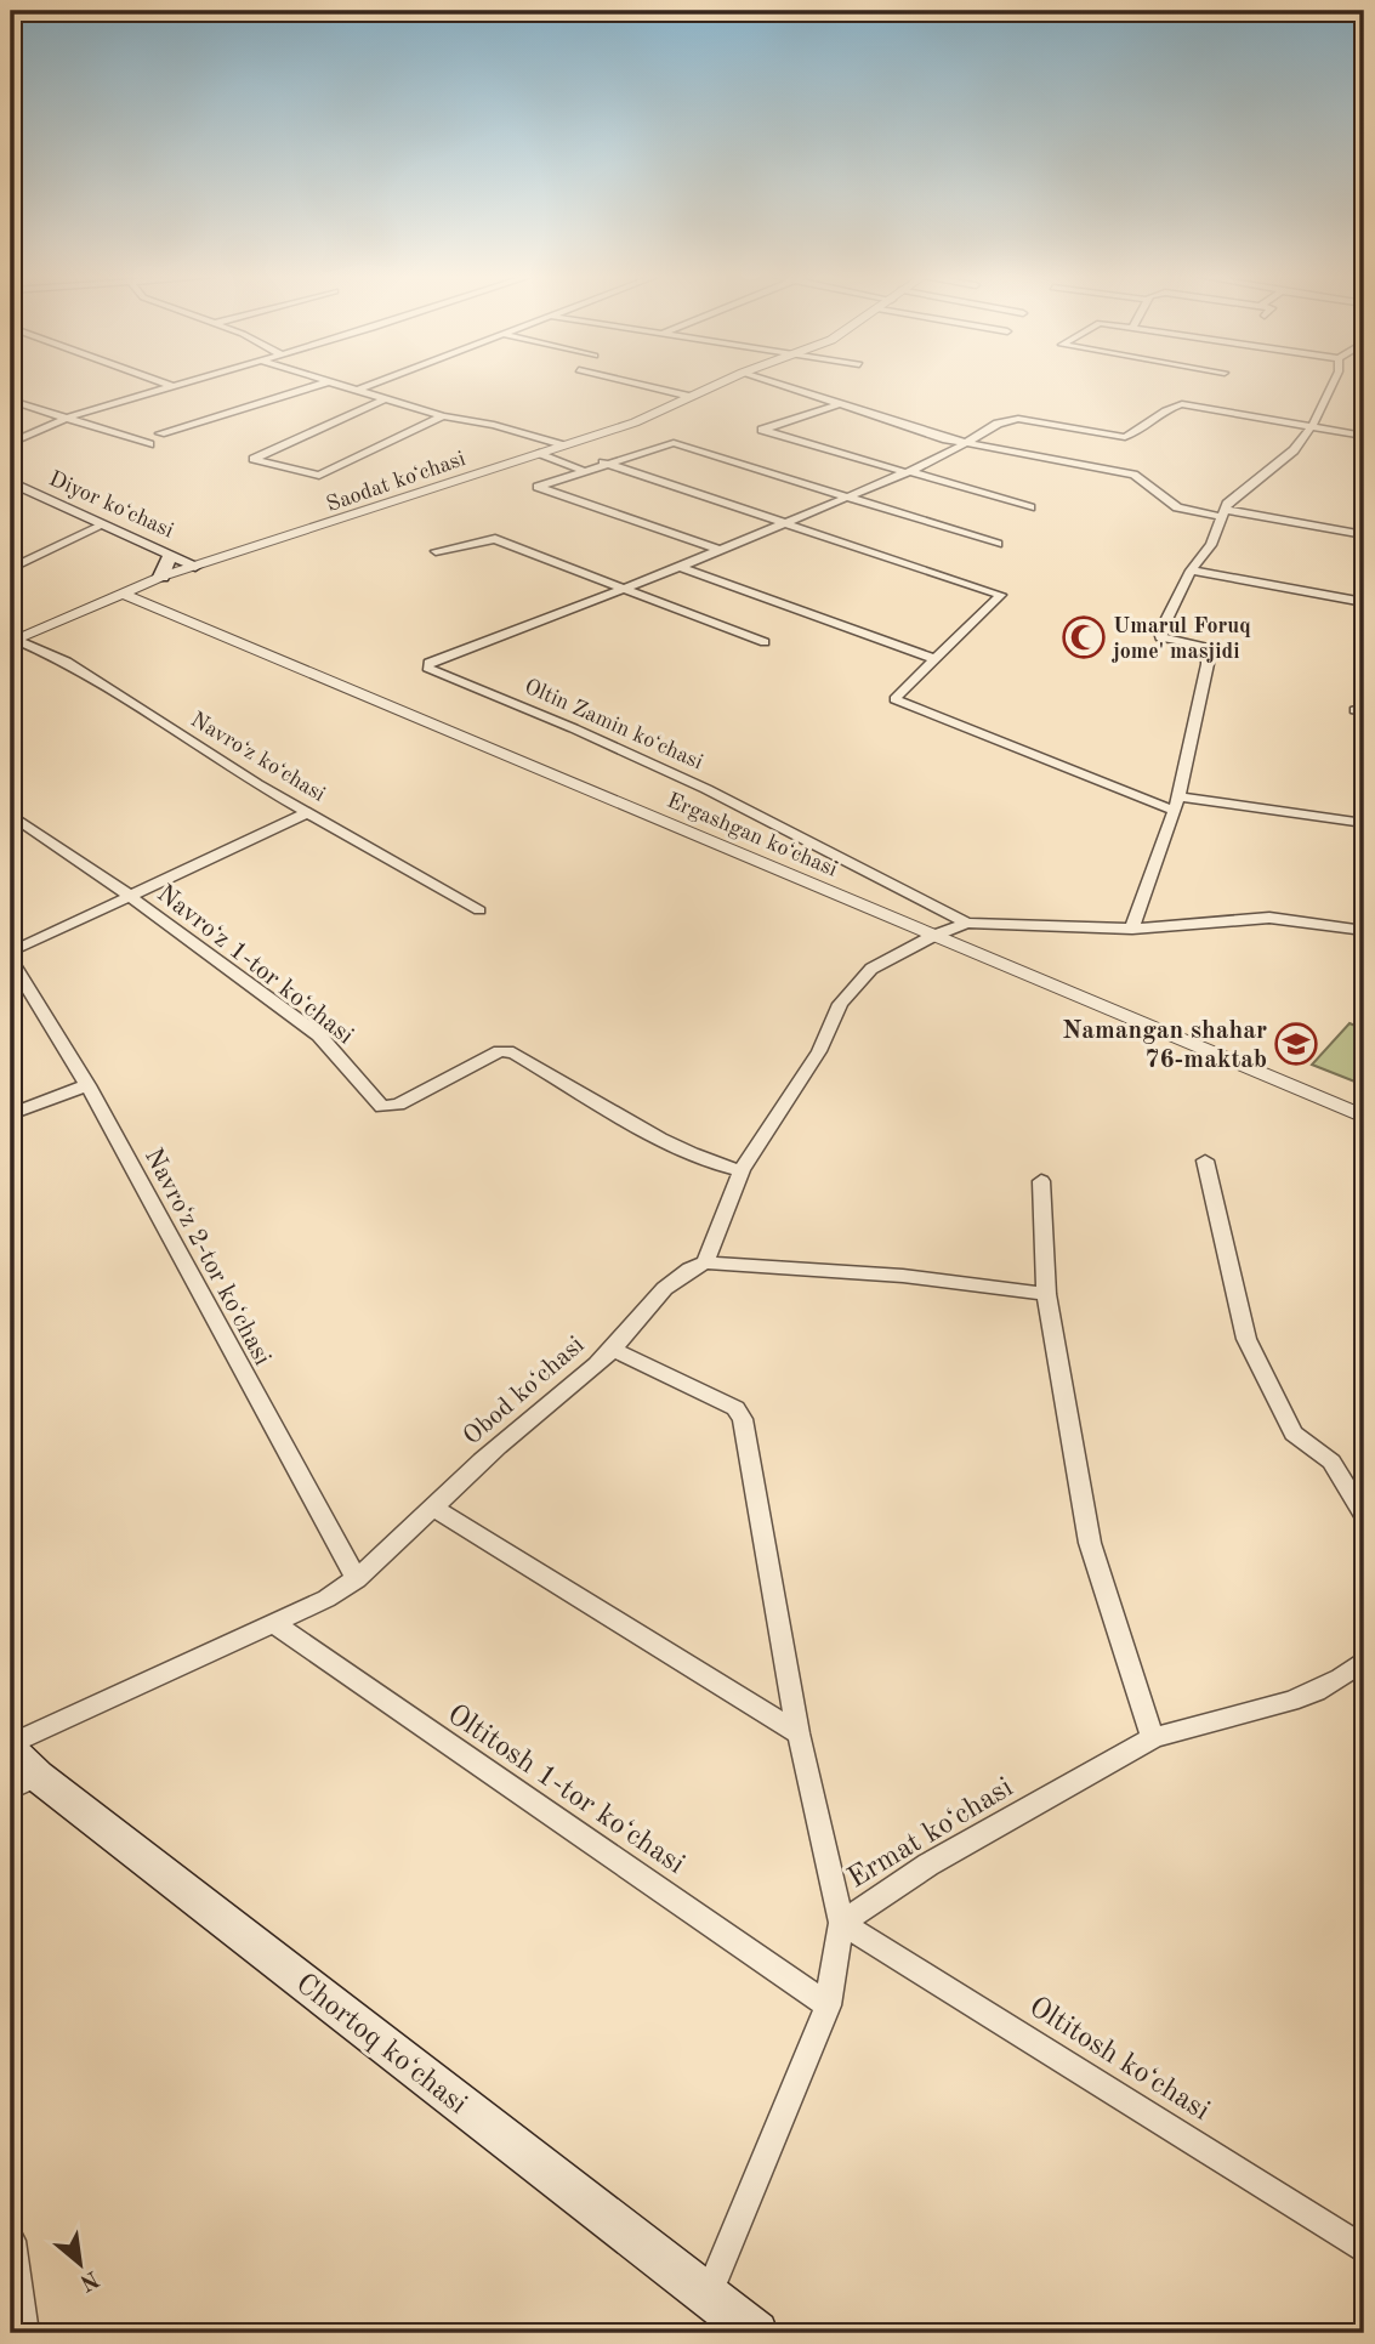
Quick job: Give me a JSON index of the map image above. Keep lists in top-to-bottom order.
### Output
{
  "streets": {
    "main road": ["Diyor koʻchasi", "Chortoq koʻchasi"],
    "street": [
      "Saodat koʻchasi",
      "Oltin Zamin koʻchasi",
      "Navroʻz koʻchasi",
      "Ergashgan koʻchasi",
      "Navroʻz 1-tor koʻchasi",
      "Navroʻz 2-tor koʻchasi",
      "Obod koʻchasi",
      "Oltitosh 1-tor koʻchasi",
      "Ermat koʻchasi",
      "Oltitosh koʻchasi"
    ]
  },
  "crossings": [
    ["Saodat koʻchasi", "Diyor koʻchasi"],
    ["Saodat koʻchasi", "Navroʻz koʻchasi"],
    ["Saodat koʻchasi", "Ergashgan koʻchasi"],
    ["Navroʻz 2-tor koʻchasi", "Obod koʻchasi"],
    ["Obod koʻchasi", "Oltitosh 1-tor koʻchasi"],
    ["Obod koʻchasi", "Chortoq koʻchasi"],
    ["Oltitosh 1-tor koʻchasi", "Ermat koʻchasi"],
    ["Ermat koʻchasi", "Chortoq koʻchasi"],
    ["Ermat koʻchasi", "Oltitosh koʻchasi"]
  ],
  "places": {
    "mosque": ["Umarul Foruq jome' masjidi"],
    "school or university": ["Namangan shahar 76-maktab"]
  },
  "north": "bottom right"
}
